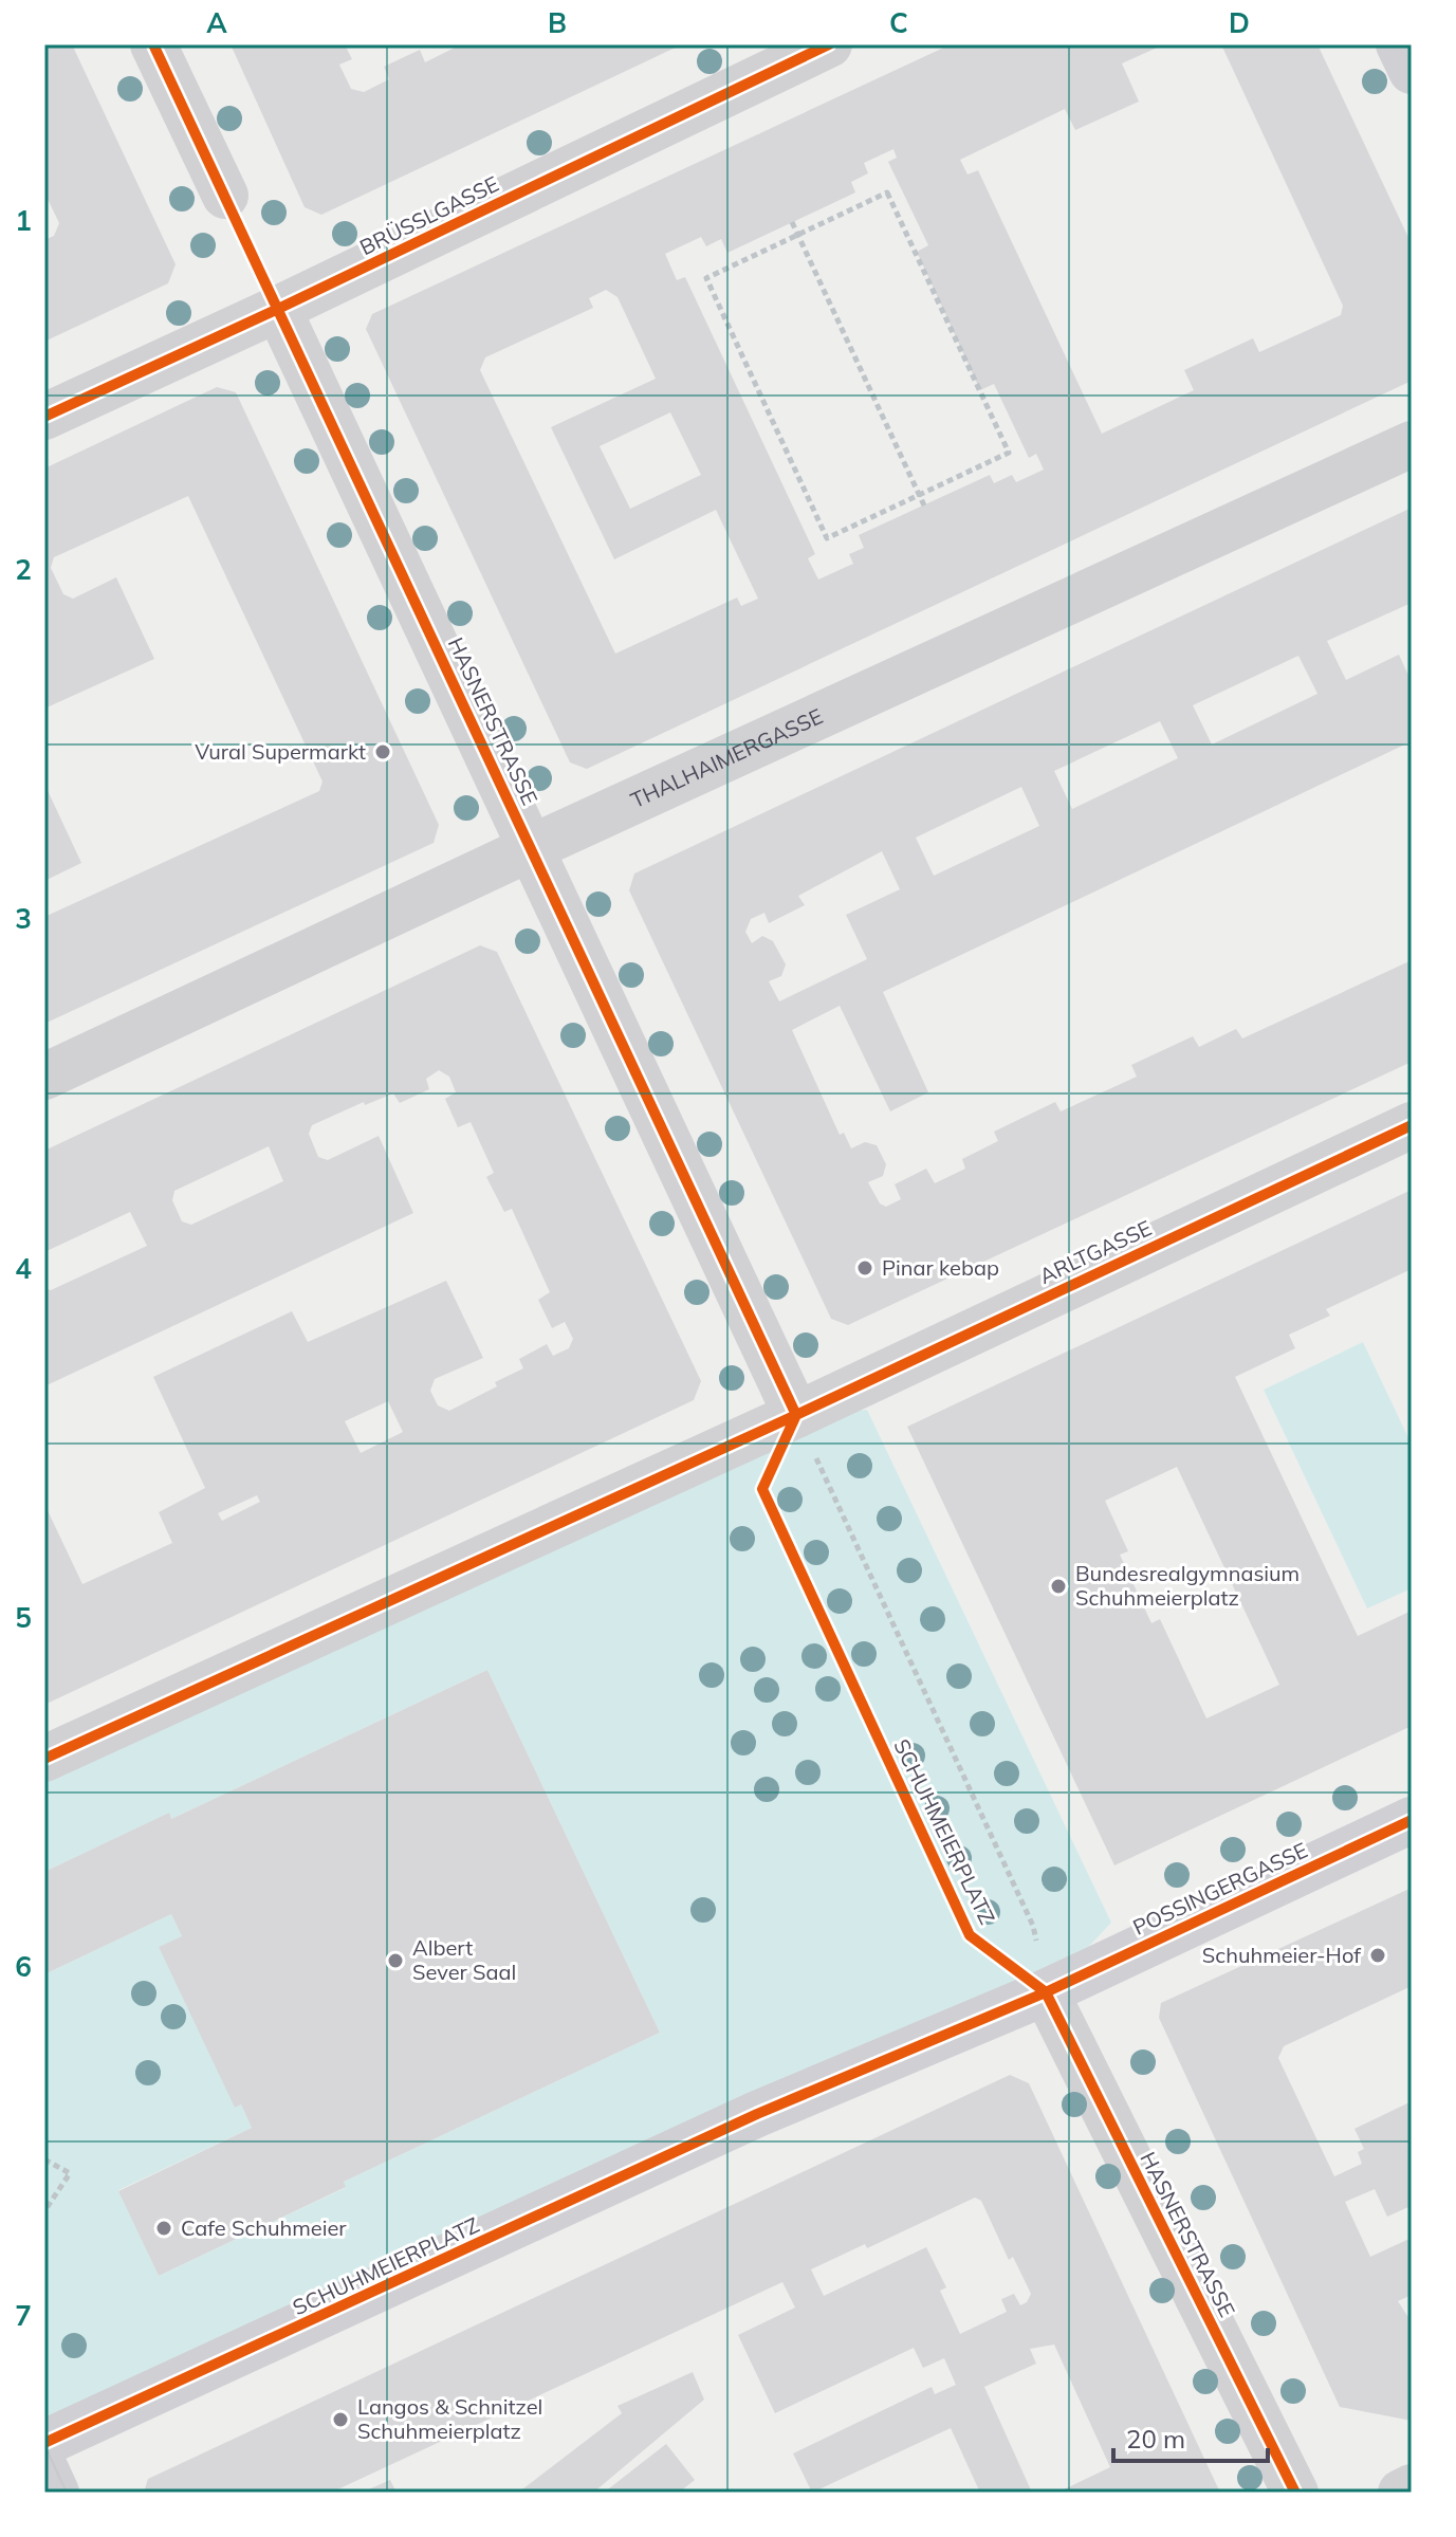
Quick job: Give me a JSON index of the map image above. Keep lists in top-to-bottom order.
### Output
{
  "streets": {
    "main road": ["SCHUHMEIERPLATZ", "POSSINGERGASSE"],
    "street": [
      "BRÜSSLGASSE",
      "HASNERSTRASSE",
      "THALHAIMERGASSE",
      "ARLTGASSE"
    ]
  },
  "crossings": [
    ["BRÜSSLGASSE", "HASNERSTRASSE"],
    ["HASNERSTRASSE", "THALHAIMERGASSE"],
    ["HASNERSTRASSE", "ARLTGASSE"],
    ["HASNERSTRASSE", "SCHUHMEIERPLATZ"],
    ["HASNERSTRASSE", "POSSINGERGASSE"],
    ["ARLTGASSE", "SCHUHMEIERPLATZ"],
    ["SCHUHMEIERPLATZ", "POSSINGERGASSE"]
  ],
  "places": [
    "Vural Supermarkt",
    "Pinar kebap",
    "Bundesrealgymnasium Schuhmeierplatz",
    "Schuhmeier-Hof",
    "Albert Sever Saal",
    "Cafe Schuhmeier",
    "Langos & Schnitzel Schuhmeierplatz"
  ],
  "scale_bar": "20 m",
  "grid": {
    "columns": [
      "A",
      "B",
      "C",
      "D"
    ],
    "rows": [
      "1",
      "2",
      "3",
      "4",
      "5",
      "6",
      "7"
    ]
  }
}
